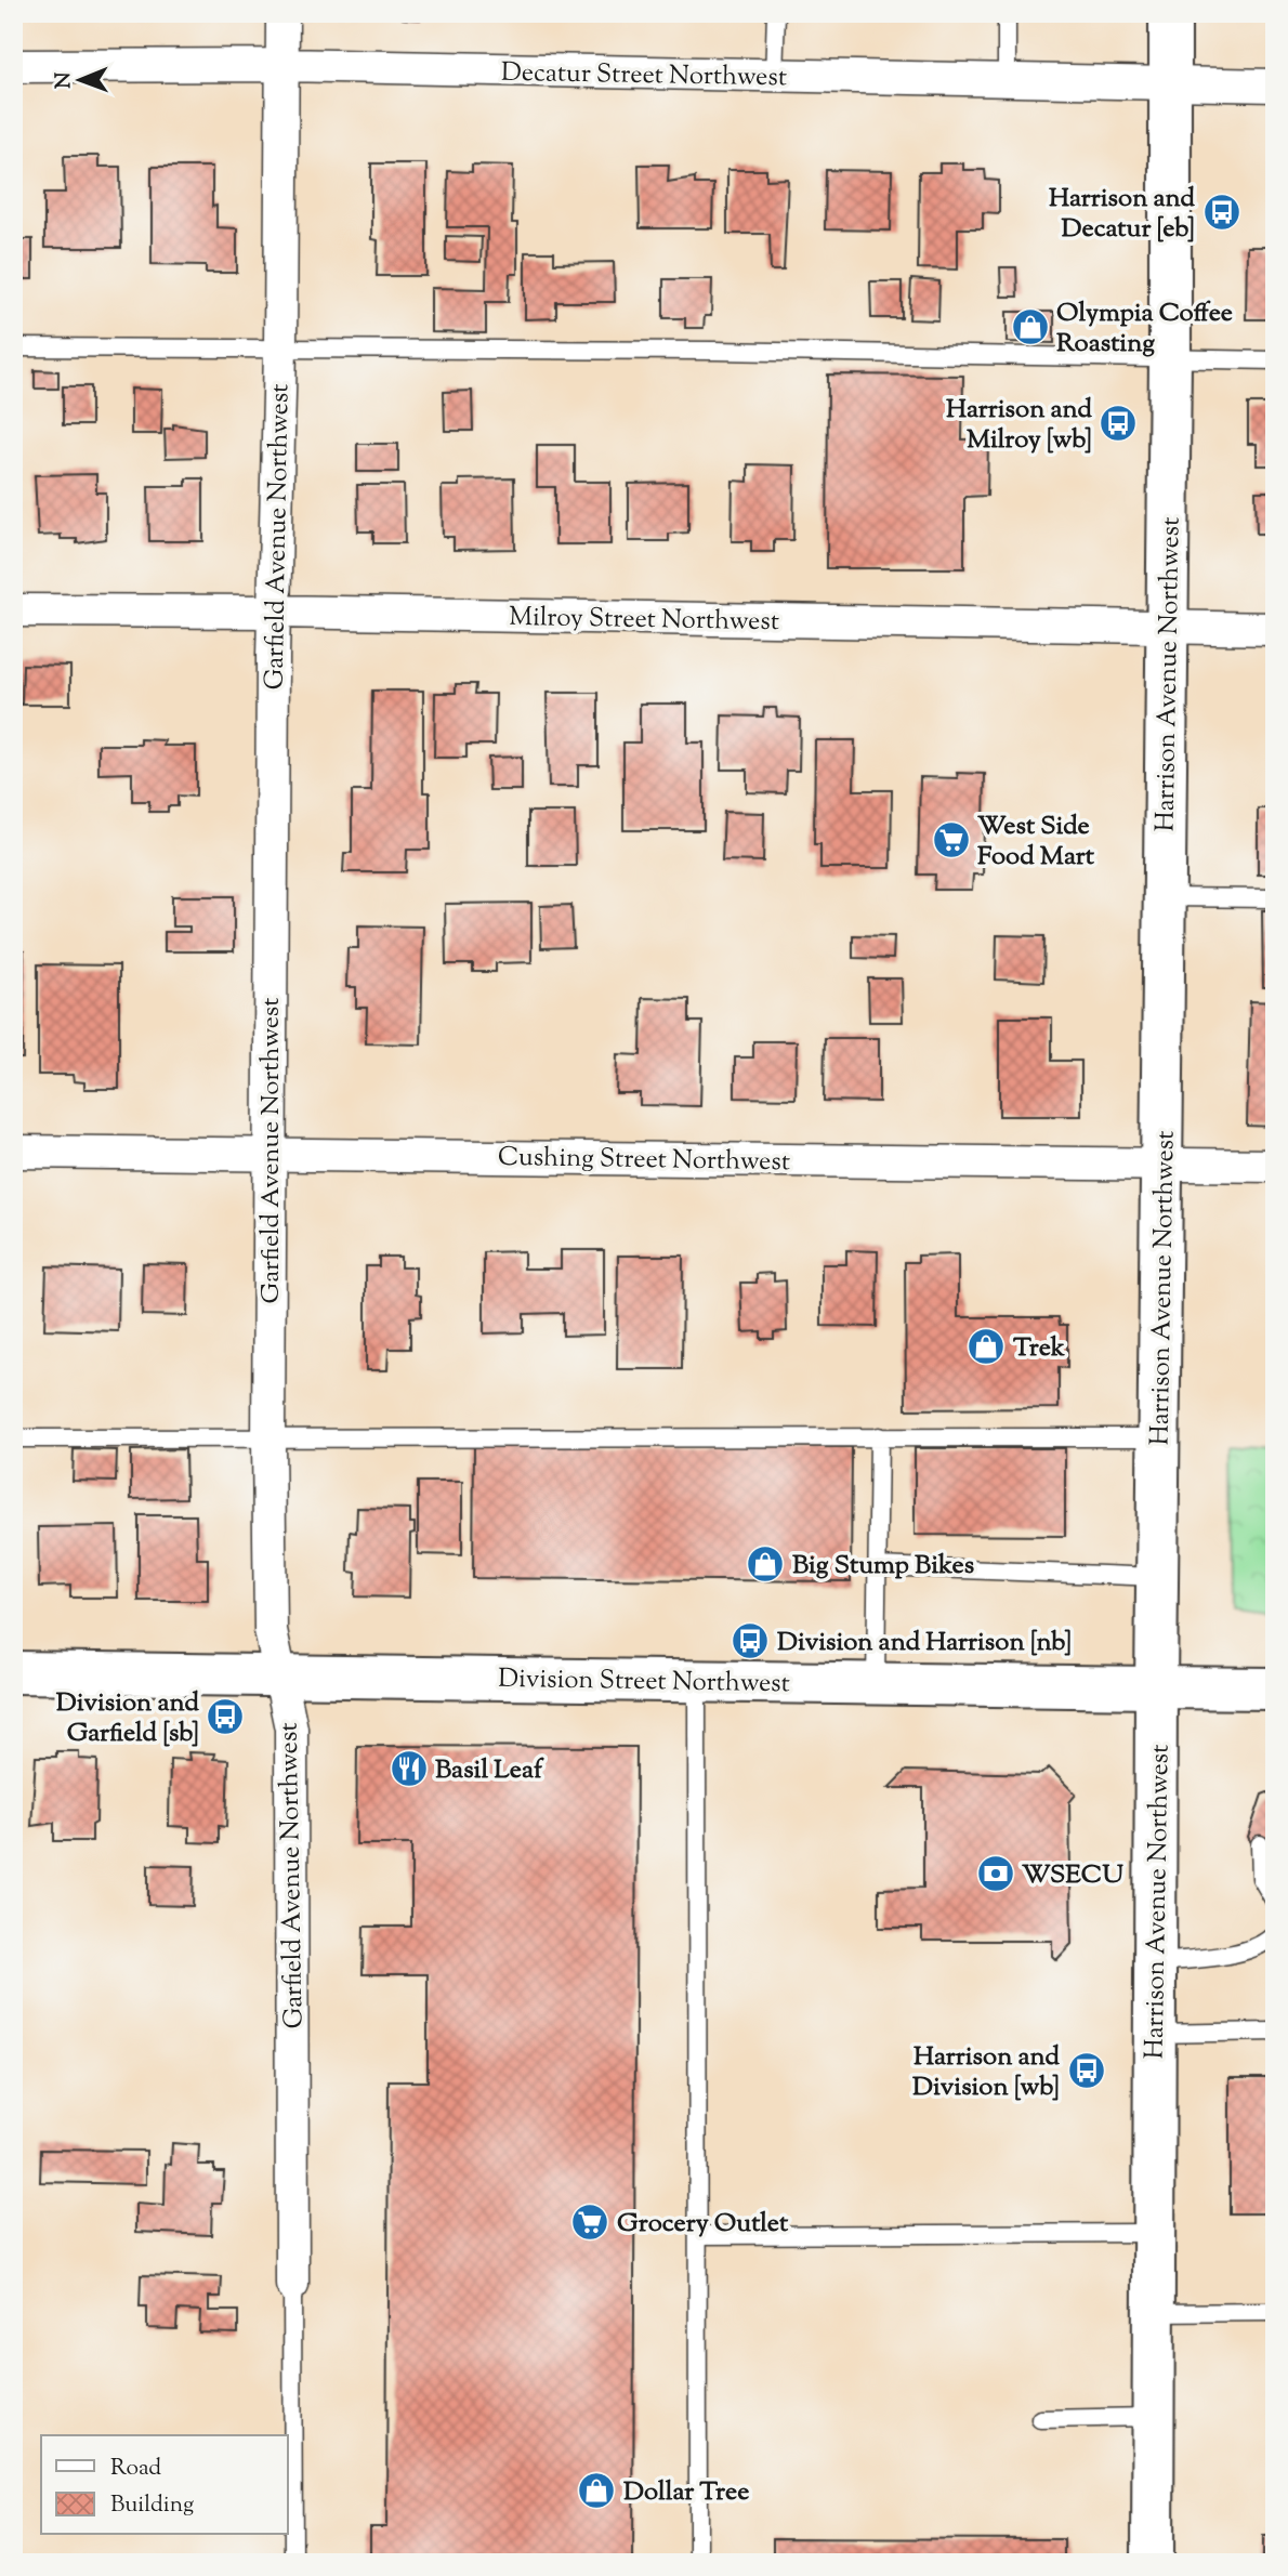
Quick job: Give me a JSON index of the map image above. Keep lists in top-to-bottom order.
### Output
{
  "streets": {
    "main road": ["Harrison Avenue Northwest", "Division Street Northwest"],
    "street": [
      "Decatur Street Northwest",
      "Garfield Avenue Northwest",
      "Milroy Street Northwest",
      "Cushing Street Northwest"
    ]
  },
  "crossings": [
    ["Decatur Street Northwest", "Garfield Avenue Northwest"],
    ["Decatur Street Northwest", "Harrison Avenue Northwest"],
    ["Garfield Avenue Northwest", "Milroy Street Northwest"],
    ["Garfield Avenue Northwest", "Cushing Street Northwest"],
    ["Garfield Avenue Northwest", "Division Street Northwest"],
    ["Milroy Street Northwest", "Harrison Avenue Northwest"],
    ["Harrison Avenue Northwest", "Cushing Street Northwest"],
    ["Harrison Avenue Northwest", "Division Street Northwest"]
  ],
  "places": {
    "bus stop": [
      "Harrison and Decatur [eb]",
      "Harrison and Milroy [wb]",
      "Division and Harrison [nb]",
      "Division and Garfield [sb]",
      "Harrison and Division [wb]"
    ],
    "shop": [
      "Olympia Coffee Roasting",
      "Trek",
      "Big Stump Bikes",
      "Dollar Tree"
    ],
    "supermarket": ["West Side Food Mart", "Grocery Outlet"],
    "restaurant": ["Basil Leaf"],
    "bank": ["WSECU"]
  },
  "legend": ["Road", "Building"],
  "north": "left"
}
